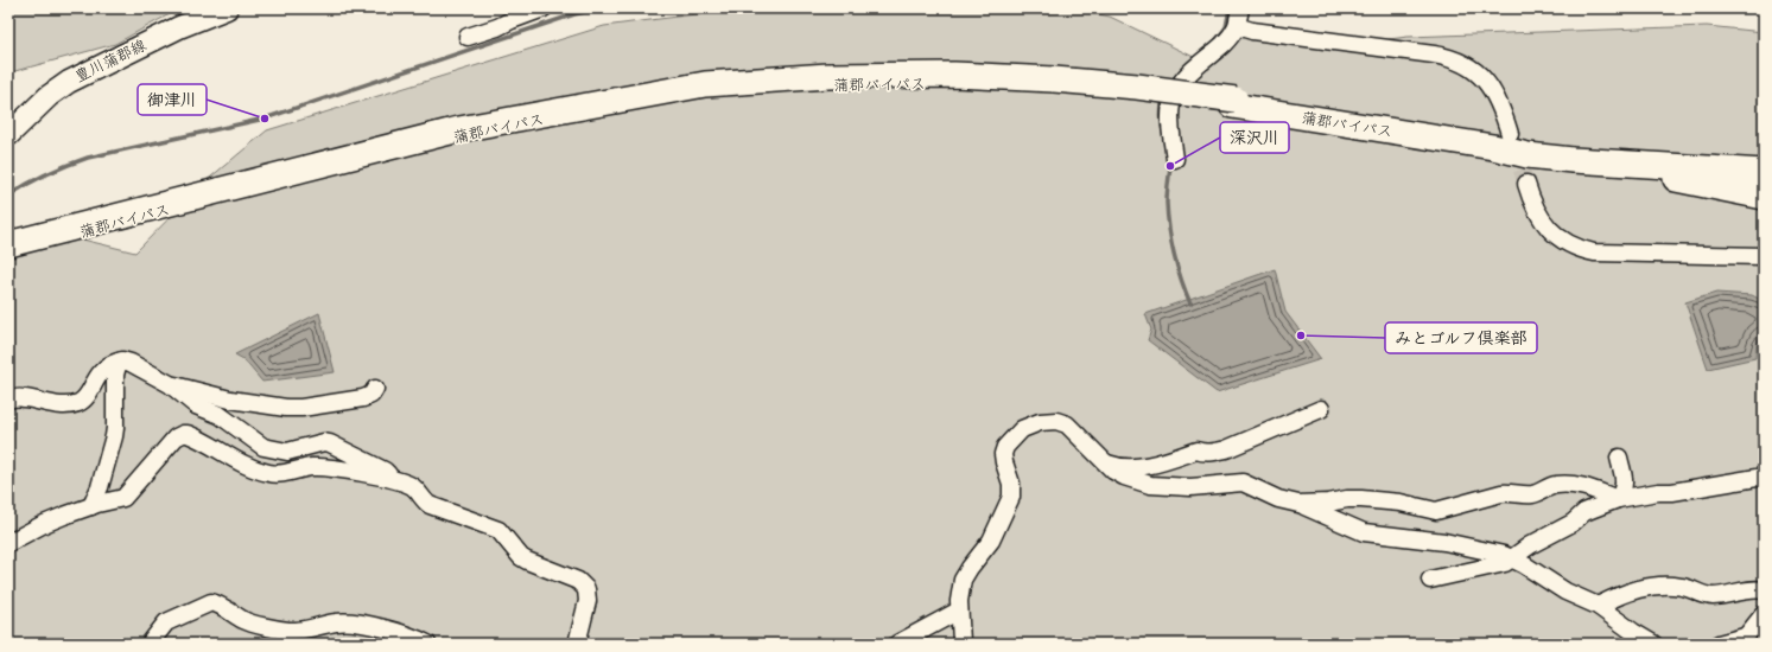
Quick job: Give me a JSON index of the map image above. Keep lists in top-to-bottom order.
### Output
{
  "streets": {
    "highway": ["蒲郡バイパス"],
    "main road": ["豊川蒲郡線"]
  },
  "places": ["御津川", "深沢川", "みとゴルフ倶楽部"]
}
